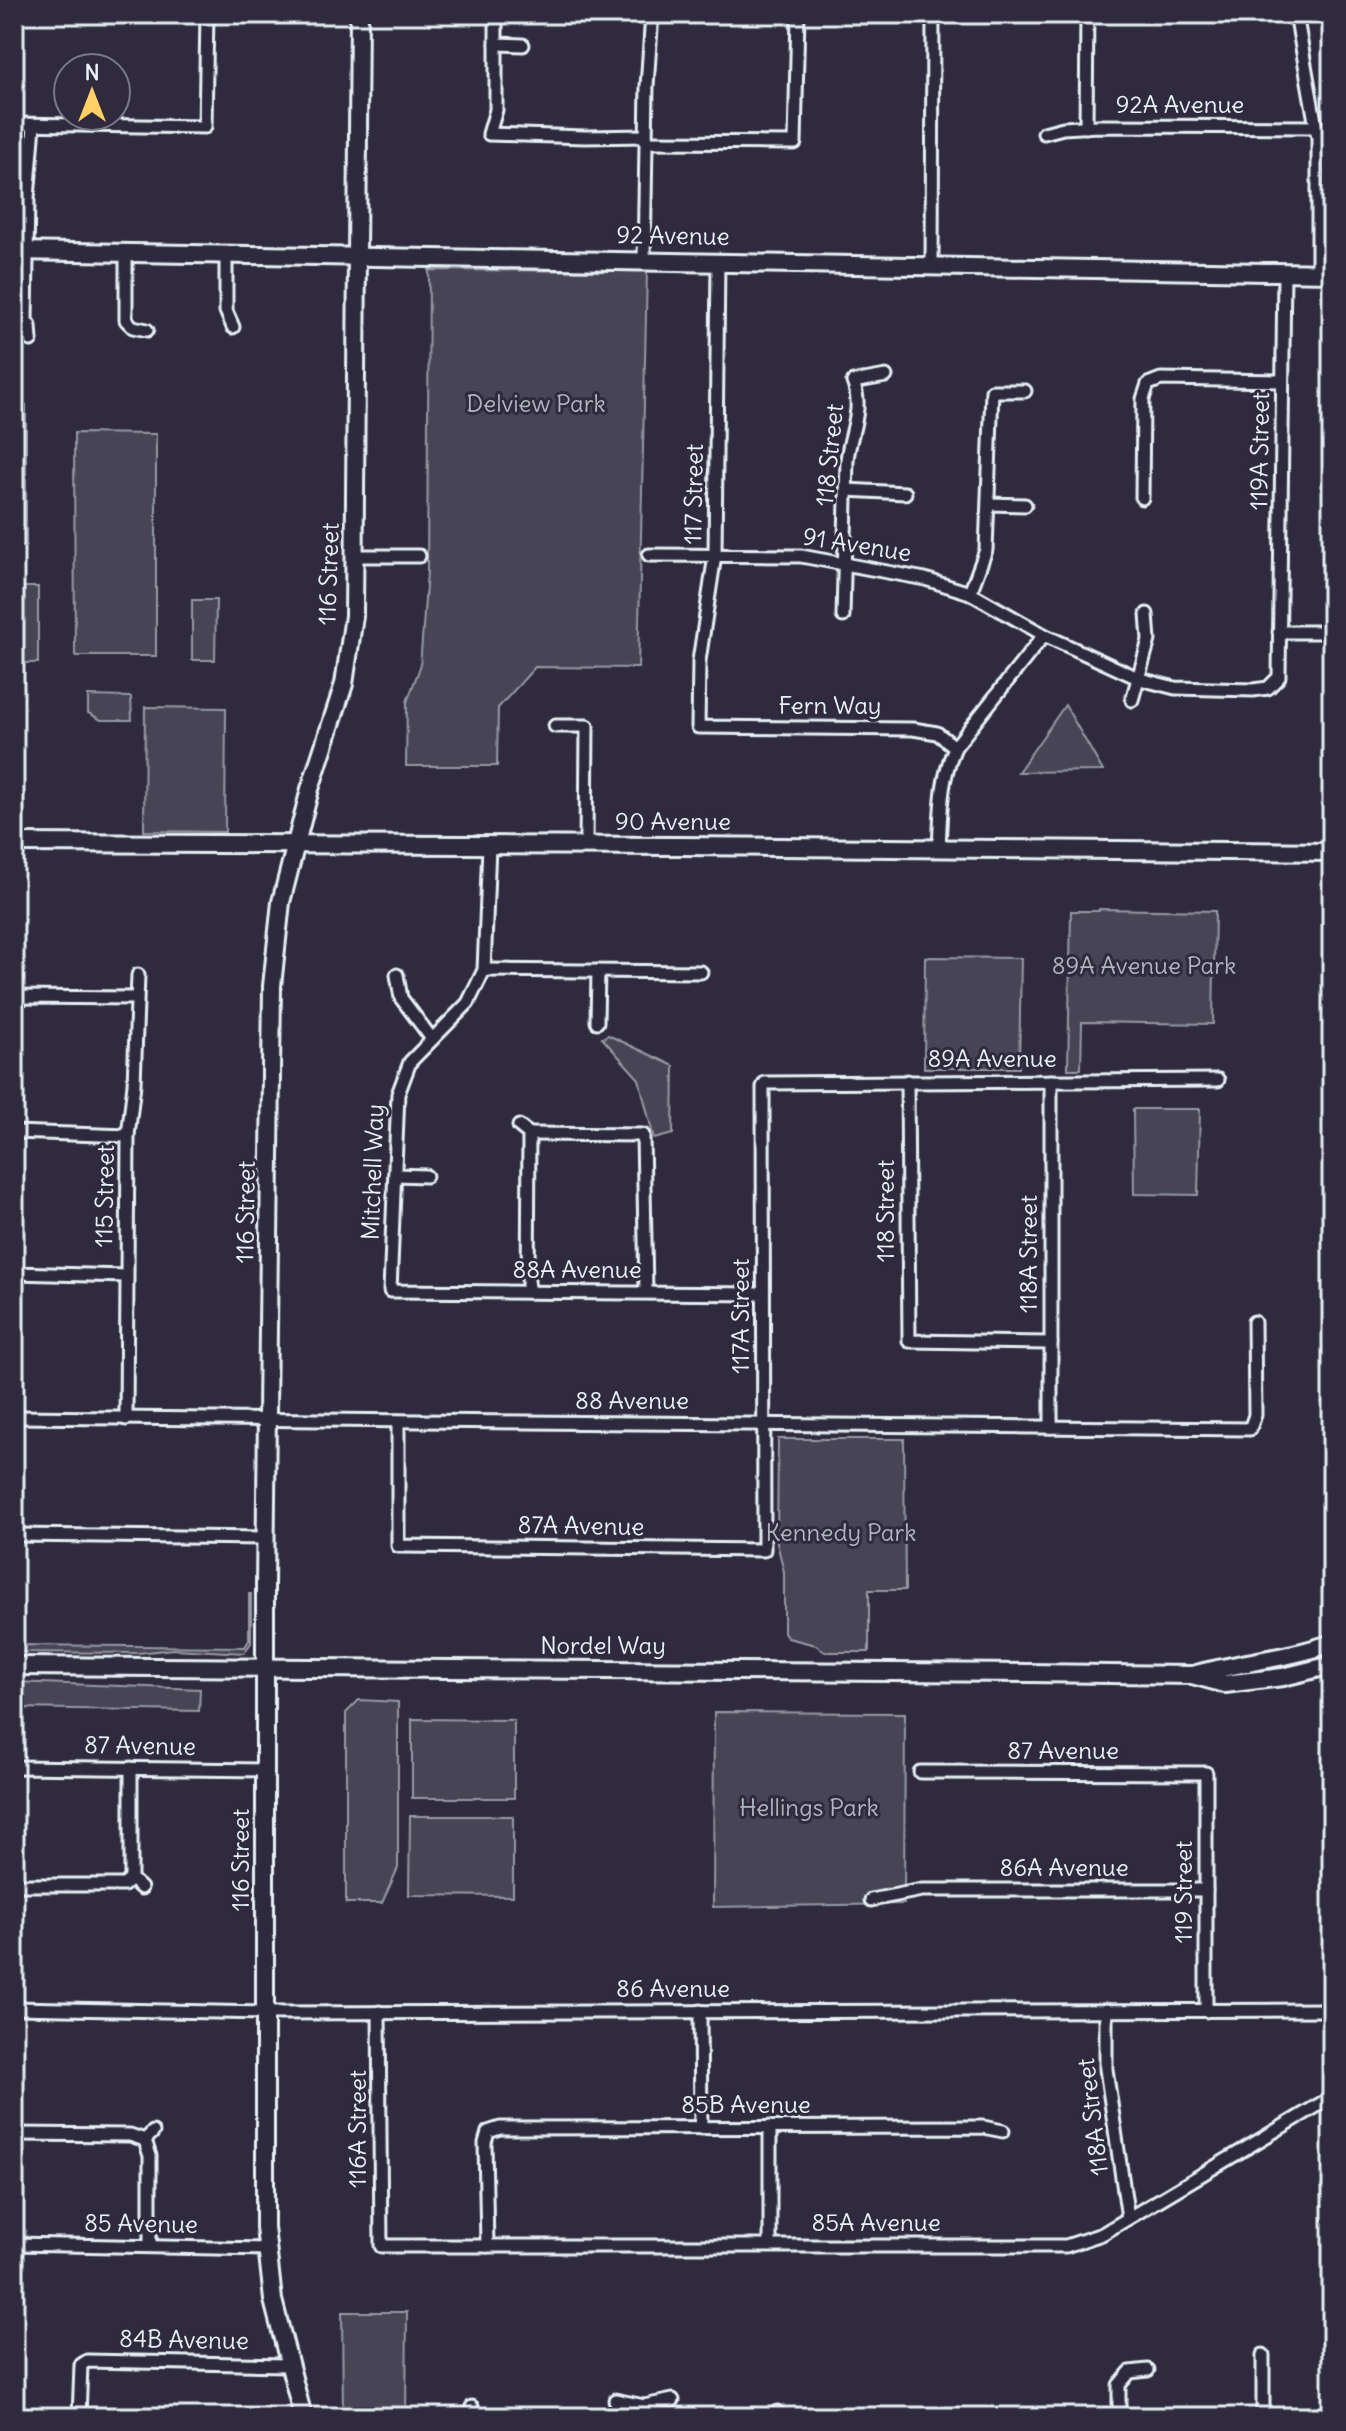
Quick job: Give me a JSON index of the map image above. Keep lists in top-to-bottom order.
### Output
{
  "streets": {
    "street": [
      "92A Avenue",
      "92 Avenue",
      "119A Street",
      "118 Street",
      "117 Street",
      "91 Avenue",
      "116 Street",
      "Fern Way",
      "90 Avenue",
      "89A Avenue",
      "Mitchell Way",
      "115 Street",
      "118A Street",
      "88A Avenue",
      "117A Street",
      "88 Avenue",
      "87A Avenue",
      "Nordel Way",
      "87 Avenue",
      "86A Avenue",
      "119 Street",
      "86 Avenue",
      "85B Avenue",
      "116A Street",
      "85A Avenue",
      "85 Avenue",
      "84B Avenue"
    ]
  },
  "crossings": [
    ["92 Avenue", "119A Street"],
    ["92 Avenue", "117 Street"],
    ["92 Avenue", "116 Street"],
    ["119A Street", "91 Avenue"],
    ["118 Street", "91 Avenue"],
    ["118 Street", "89A Avenue"],
    ["118 Street", "118A Street"],
    ["117 Street", "91 Avenue"],
    ["117 Street", "Fern Way"],
    ["116 Street", "90 Avenue"],
    ["116 Street", "88 Avenue"],
    ["116 Street", "Nordel Way"],
    ["116 Street", "87 Avenue"],
    ["116 Street", "86 Avenue"],
    ["116 Street", "85 Avenue"],
    ["116 Street", "84B Avenue"],
    ["90 Avenue", "Mitchell Way"],
    ["89A Avenue", "118A Street"],
    ["89A Avenue", "117A Street"],
    ["Mitchell Way", "88A Avenue"],
    ["115 Street", "88 Avenue"],
    ["118A Street", "88 Avenue"],
    ["118A Street", "86 Avenue"],
    ["118A Street", "85A Avenue"],
    ["88A Avenue", "117A Street"],
    ["117A Street", "88 Avenue"],
    ["117A Street", "87A Avenue"],
    ["88 Avenue", "87A Avenue"],
    ["87 Avenue", "119 Street"],
    ["86A Avenue", "119 Street"],
    ["119 Street", "86 Avenue"],
    ["86 Avenue", "116A Street"],
    ["85B Avenue", "85A Avenue"],
    ["116A Street", "85A Avenue"]
  ],
  "parks": [
    "Delview Park",
    "89A Avenue Park",
    "Kennedy Park",
    "Hellings Park"
  ],
  "north": "top"
}
